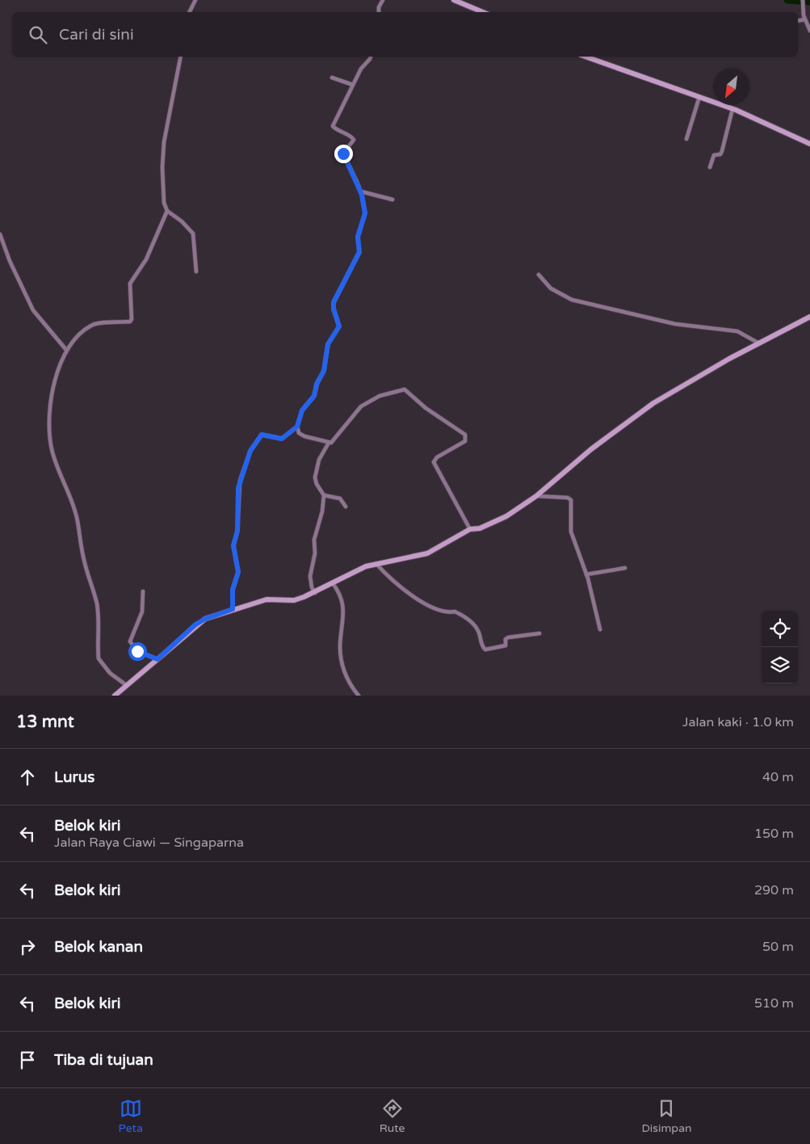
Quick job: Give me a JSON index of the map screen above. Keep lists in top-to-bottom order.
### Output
{
  "north": "bottom left",
  "page": {
    "search": "Cari di sini",
    "heading": ["13 mnt", "Jalan kaki · 1.0 km"],
    "list": [
      ["Lurus", "40 m"],
      ["Belok kiri", "Jalan Raya Ciawi — Singaparna", "150 m"],
      ["Belok kiri", "290 m"],
      ["Belok kanan", "50 m"],
      ["Belok kiri", "510 m"],
      "Tiba di tujuan"
    ],
    "nav": ["Peta", "Rute", "Disimpan"]
  }
}
